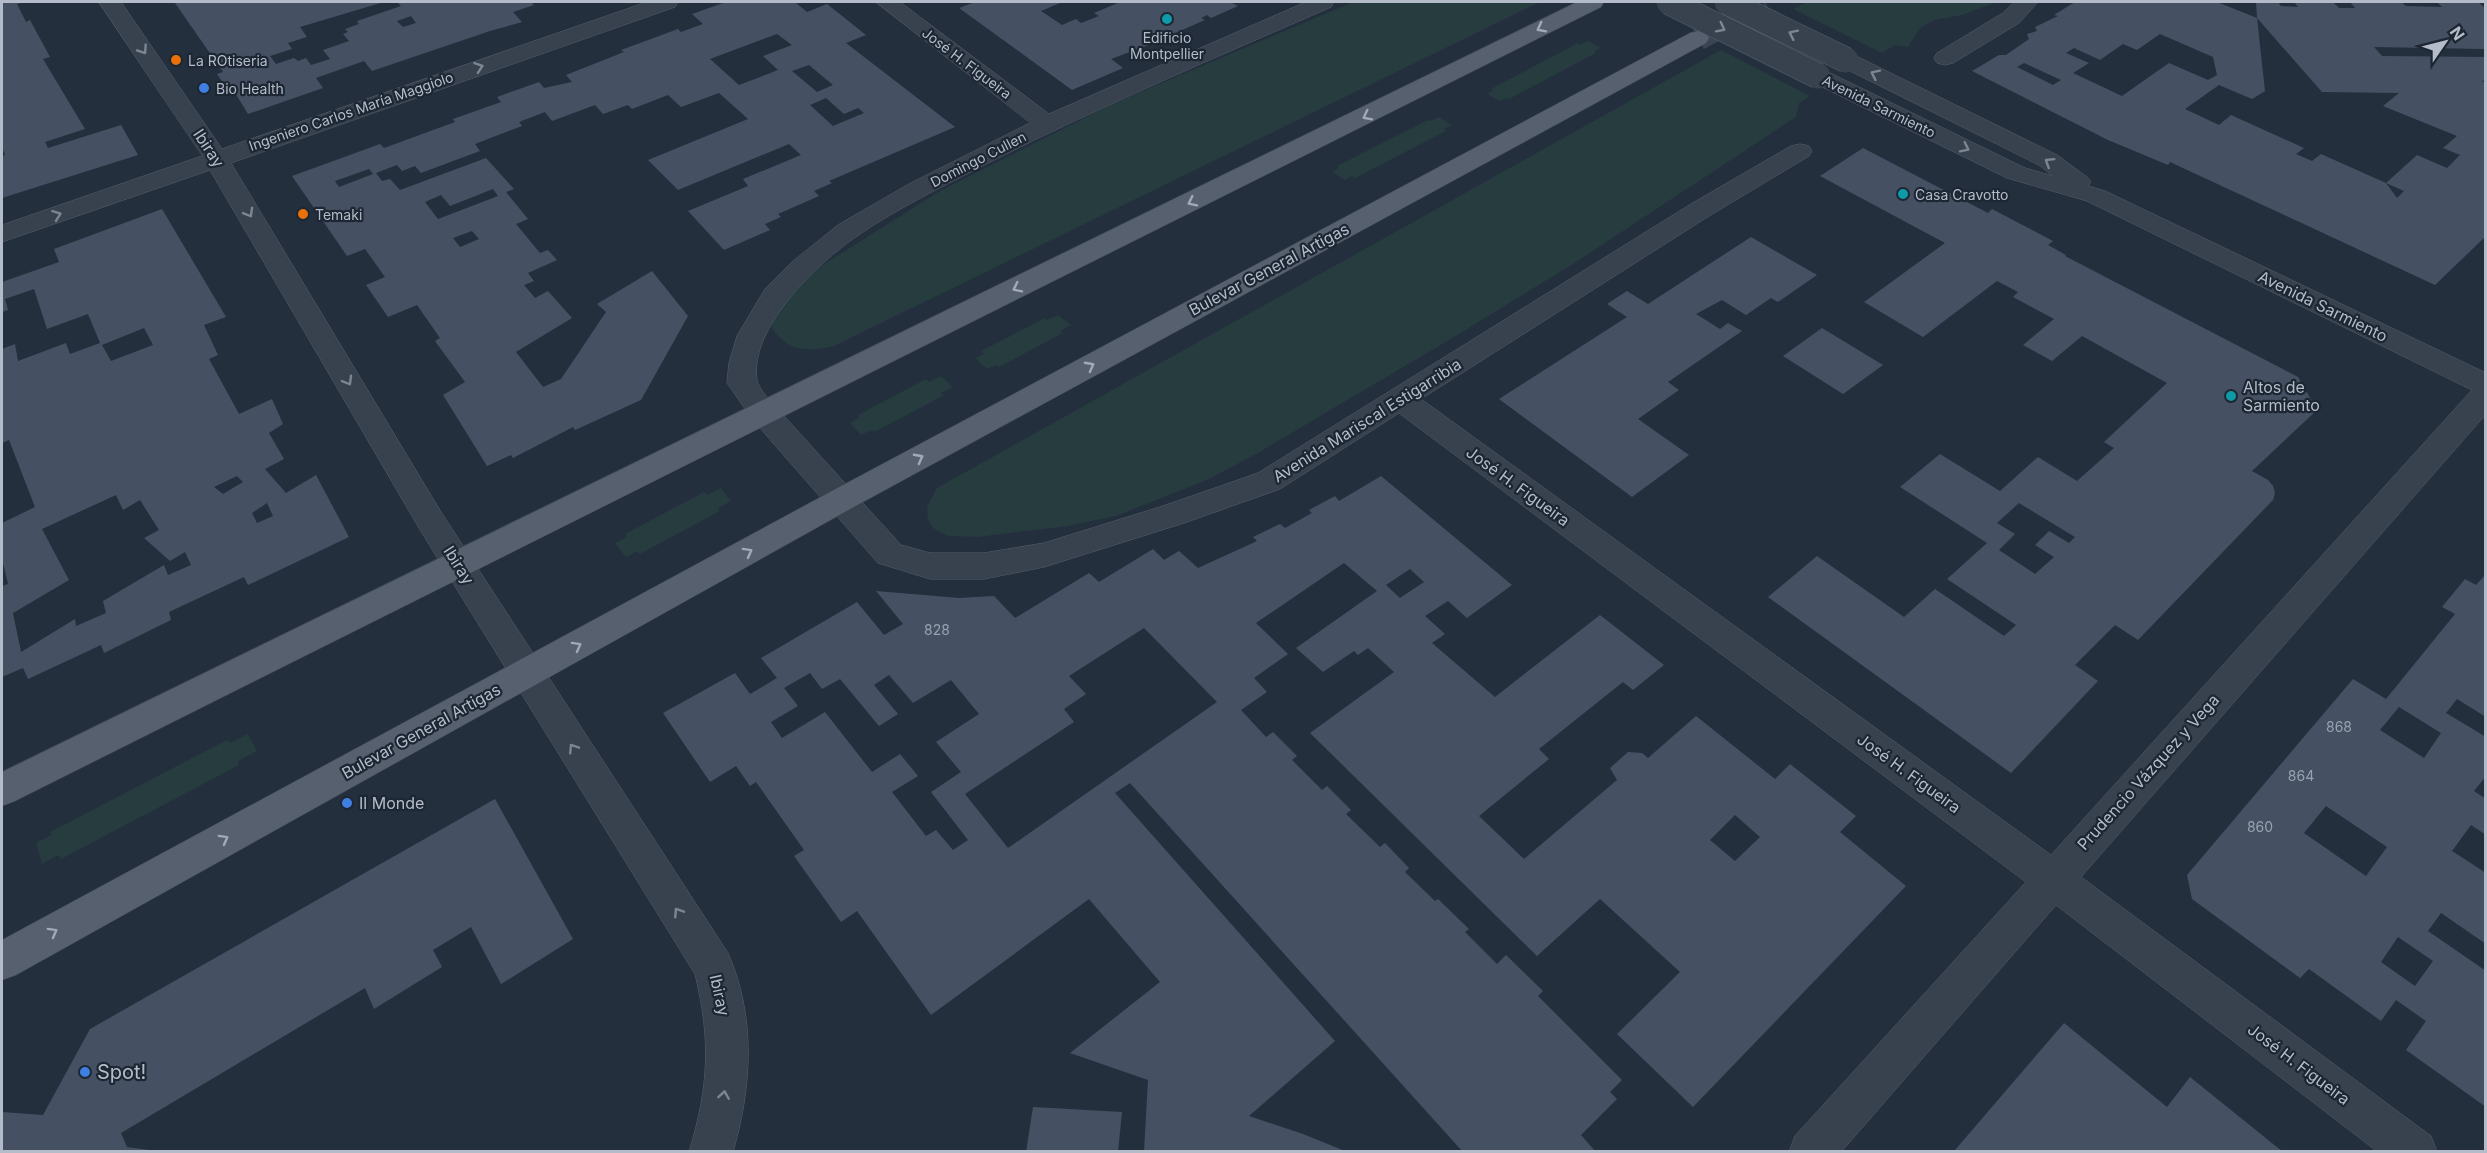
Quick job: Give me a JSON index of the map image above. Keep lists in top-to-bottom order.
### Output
{
  "streets": {
    "main road": ["Bulevar General Artigas"],
    "street": [
      "José H. Figueira",
      "Avenida Sarmiento",
      "Ingeniero Carlos María Maggiolo",
      "Ibiray",
      "Domingo Cullen",
      "Avenida Mariscal Estigarribia",
      "Prudencio Vázquez y Vega"
    ]
  },
  "crossings": [
    ["José H. Figueira", "Domingo Cullen"],
    ["José H. Figueira", "Avenida Mariscal Estigarribia"],
    ["José H. Figueira", "Prudencio Vázquez y Vega"],
    ["Ingeniero Carlos María Maggiolo", "Ibiray"],
    ["Ibiray", "Bulevar General Artigas"],
    ["Bulevar General Artigas", "Avenida Mariscal Estigarribia"]
  ],
  "one_way": ["Ingeniero Carlos María Maggiolo"],
  "places": [
    "Edificio Montpellier",
    "La ROtiseria",
    "Bio Health",
    "Casa Cravotto",
    "Temaki",
    "Altos de Sarmiento",
    "Il Monde",
    "Spot!"
  ],
  "house_numbers": [
    "828",
    "868",
    "864",
    "860"
  ],
  "north": "top right"
}
